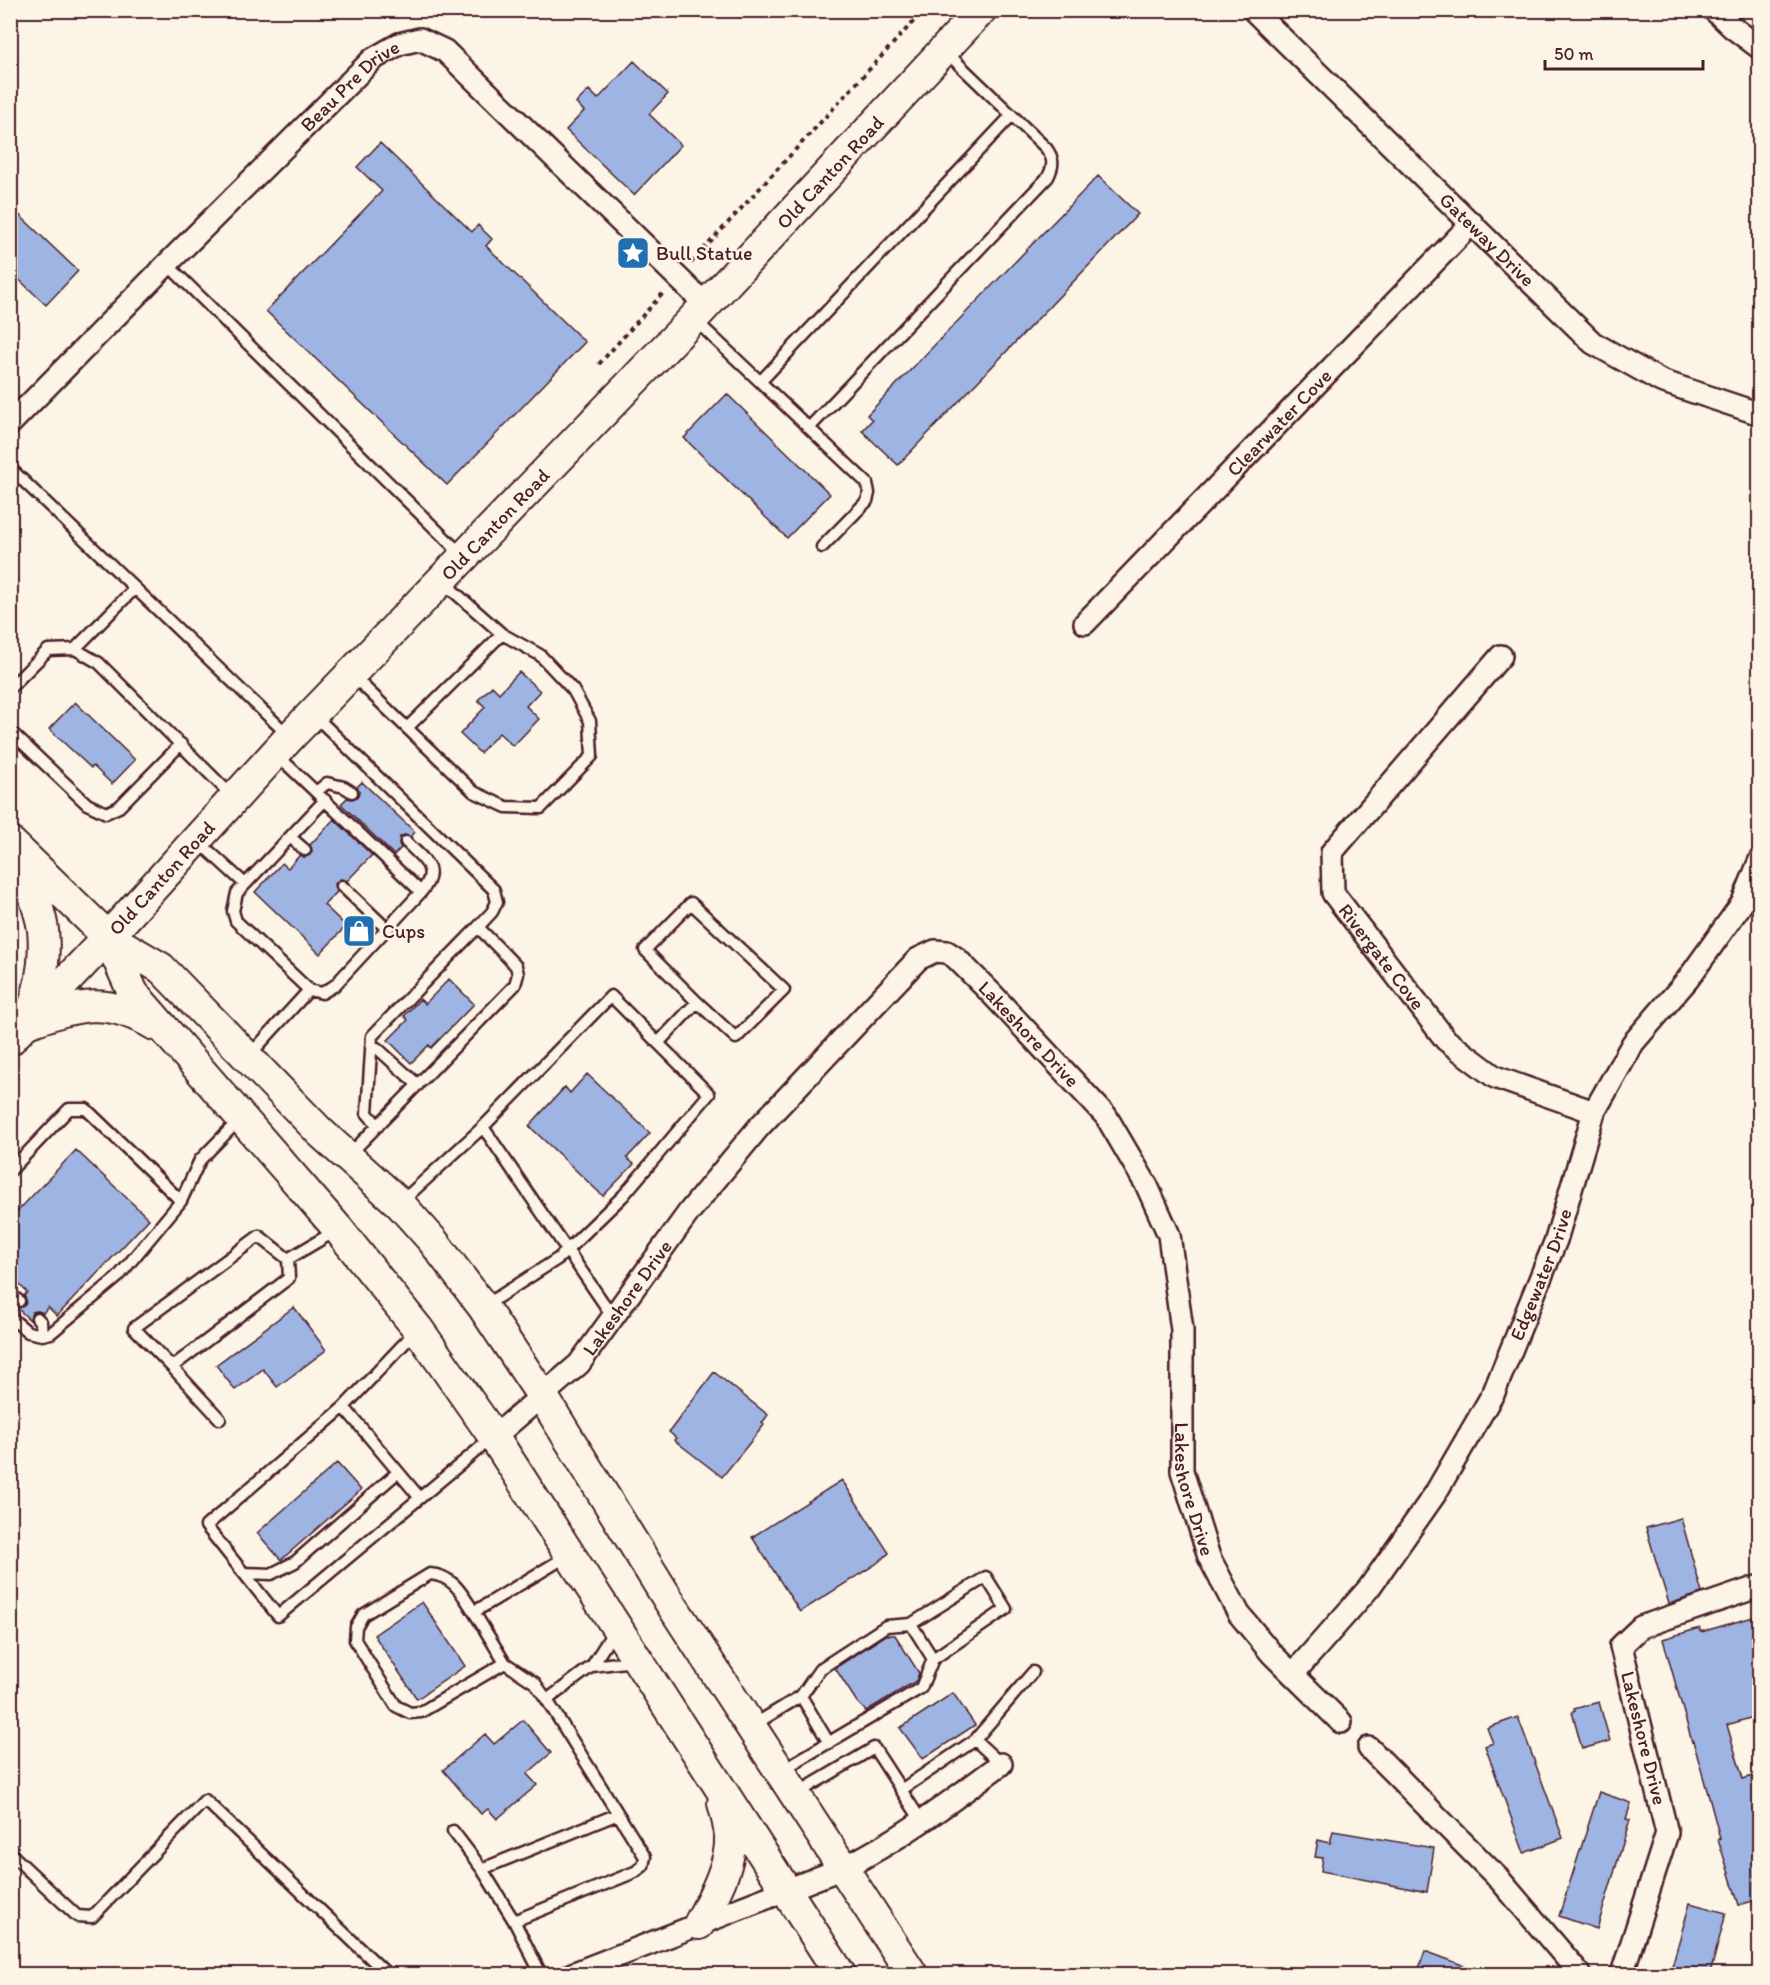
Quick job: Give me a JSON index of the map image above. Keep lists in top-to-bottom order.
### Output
{
  "streets": {
    "main road": ["Old Canton Road"],
    "street": [
      "Beau Pre Drive",
      "Gateway Drive",
      "Clearwater Cove",
      "Rivergate Cove",
      "Lakeshore Drive",
      "Edgewater Drive"
    ]
  },
  "crossings": [
    ["Beau Pre Drive", "Old Canton Road"],
    ["Gateway Drive", "Clearwater Cove"],
    ["Rivergate Cove", "Edgewater Drive"],
    ["Lakeshore Drive", "Edgewater Drive"]
  ],
  "places": {
    "place": ["Bull Statue"],
    "shop": ["Cups"]
  },
  "scale_bar": "50 m"
}
